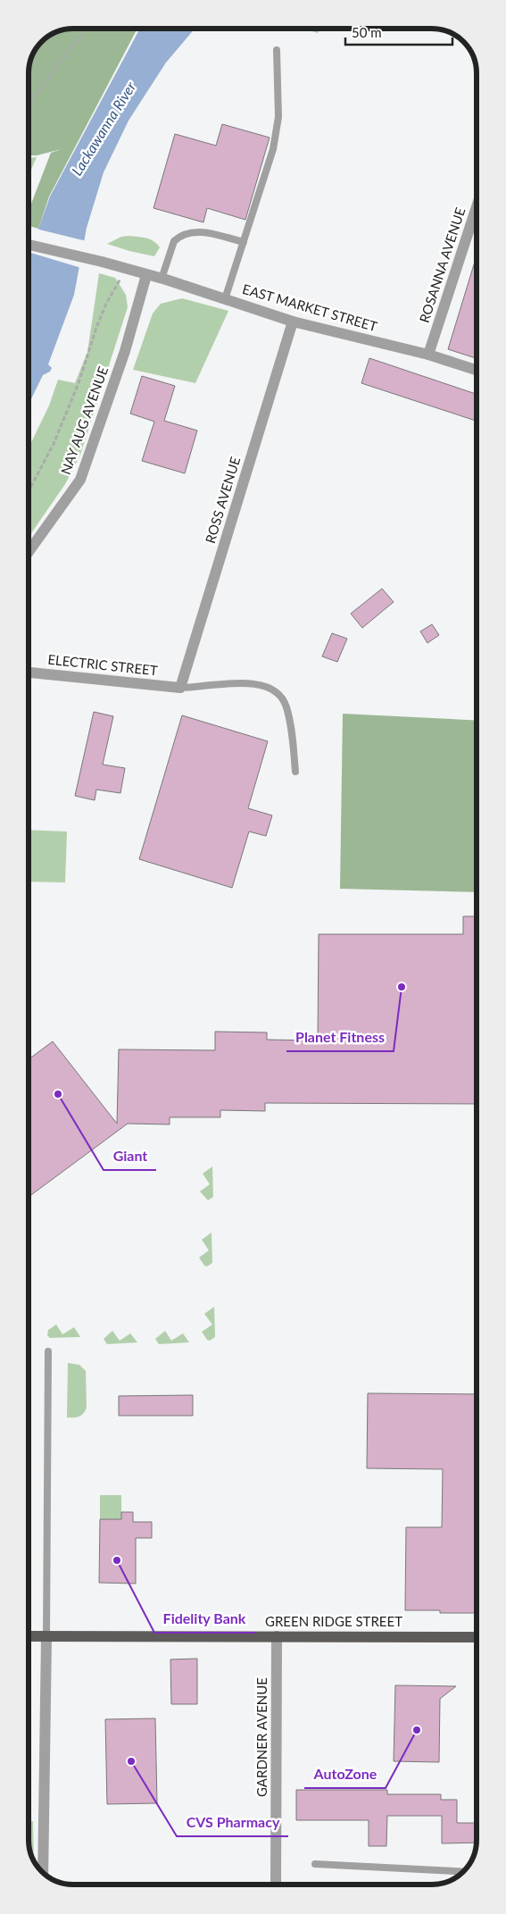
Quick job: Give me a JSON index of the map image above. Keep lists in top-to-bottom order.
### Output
{
  "streets": {
    "main road": ["GREEN RIDGE STREET"],
    "street": [
      "ROSANNA AVENUE",
      "EAST MARKET STREET",
      "NAY AUG AVENUE",
      "ROSS AVENUE",
      "ELECTRIC STREET",
      "GARDNER AVENUE"
    ]
  },
  "crossings": [
    ["ROSANNA AVENUE", "EAST MARKET STREET"],
    ["EAST MARKET STREET", "NAY AUG AVENUE"],
    ["EAST MARKET STREET", "ROSS AVENUE"],
    ["ROSS AVENUE", "ELECTRIC STREET"],
    ["GREEN RIDGE STREET", "GARDNER AVENUE"]
  ],
  "water": ["Lackawanna River"],
  "places": [
    "Planet Fitness",
    "Giant",
    "Fidelity Bank",
    "AutoZone",
    "CVS Pharmacy"
  ],
  "scale_bar": "50 m"
}
